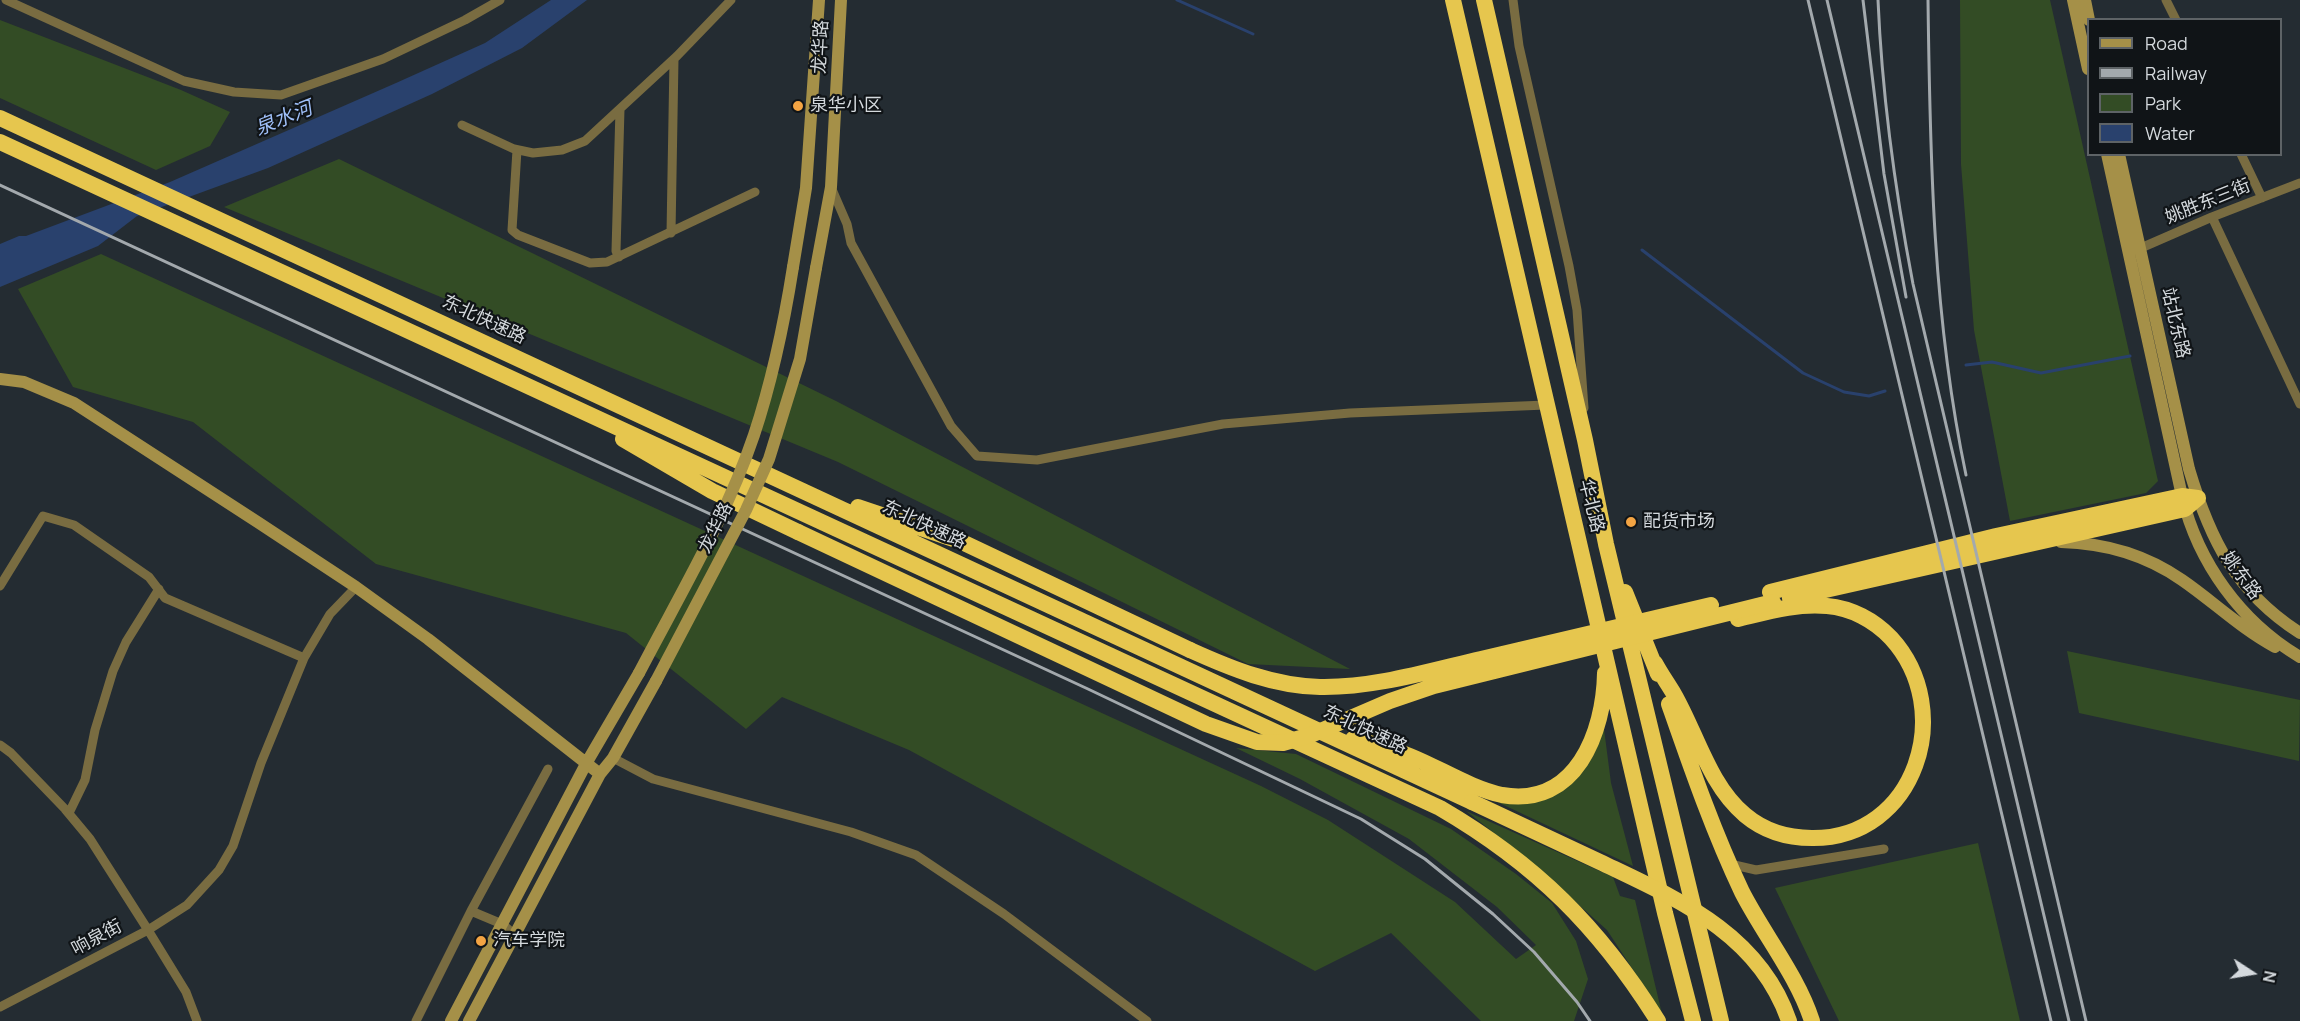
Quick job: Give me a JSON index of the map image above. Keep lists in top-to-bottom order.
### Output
{
  "streets": {
    "highway": ["东北快速路", "华北路"],
    "street": [
      "龙华路",
      "姚胜东三街",
      "站北东路",
      "姚东路",
      "响泉街"
    ]
  },
  "crossings": [
    ["姚胜东三街", "站北东路"],
    ["站北东路", "姚东路"]
  ],
  "water": ["泉水河"],
  "places": ["泉华小区", "配货市场", "汽车学院"],
  "legend": [
    "Road",
    "Railway",
    "Park",
    "Water"
  ],
  "north": "right"
}
